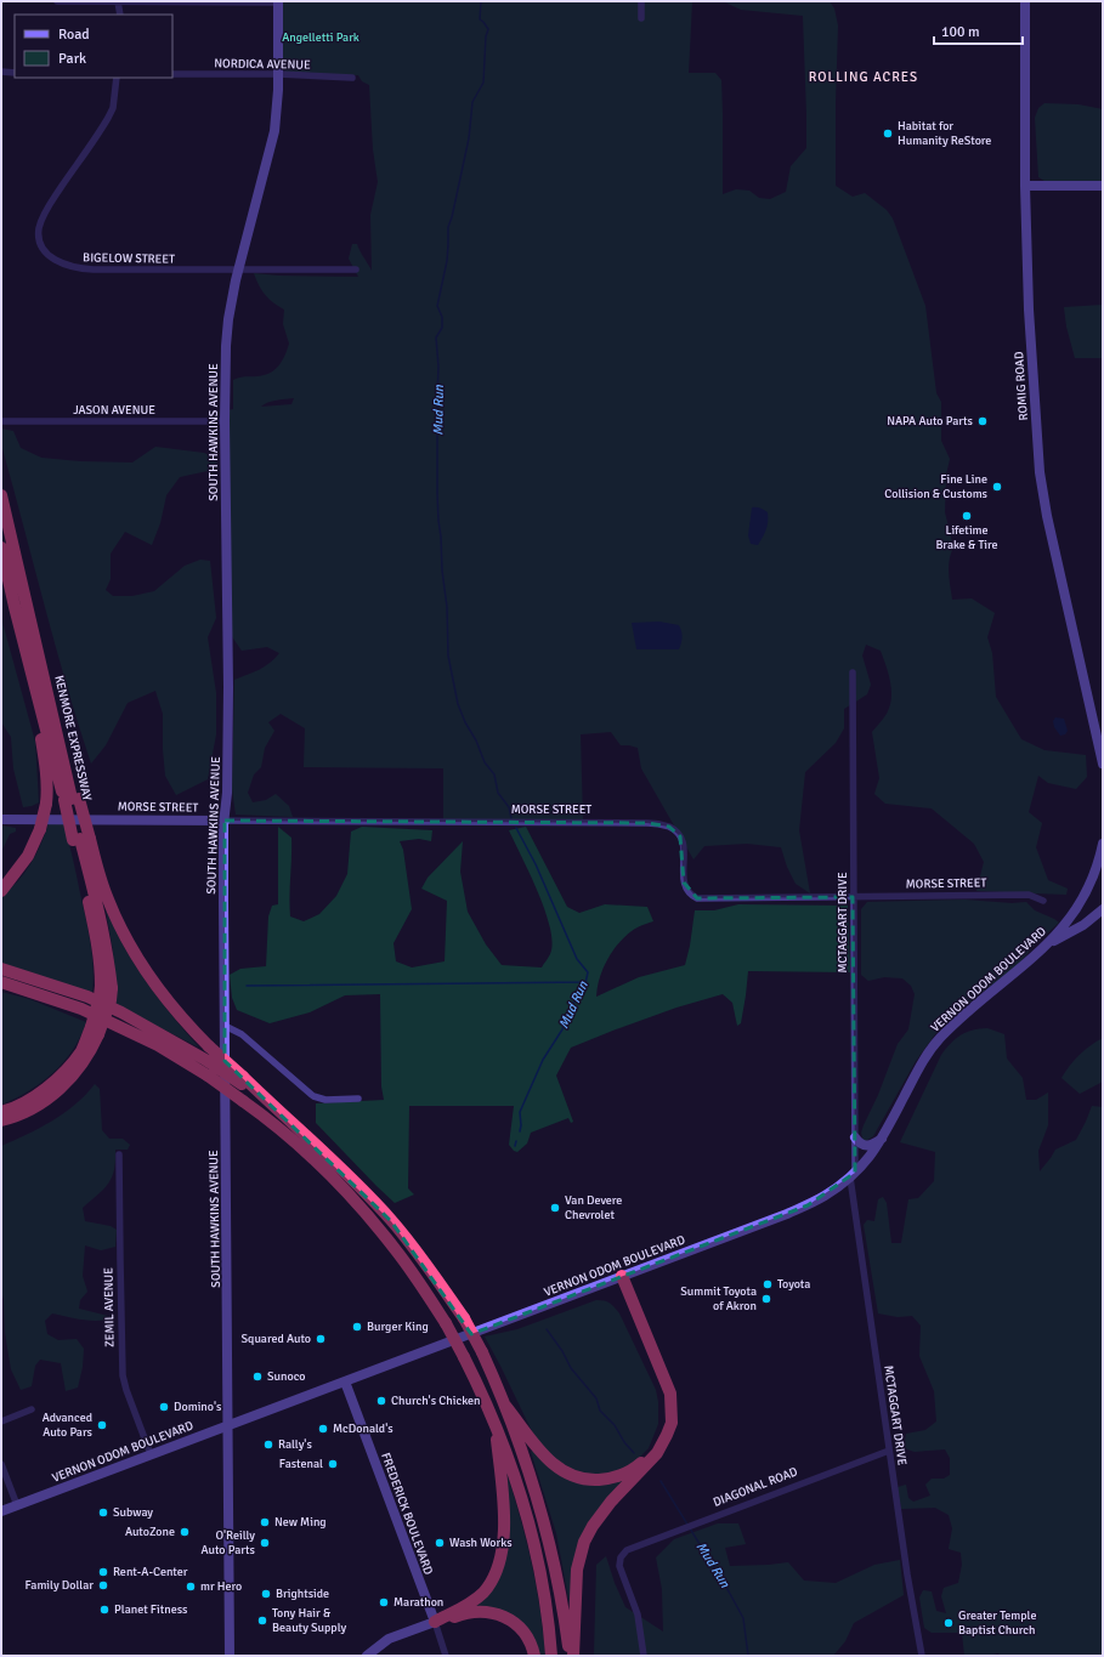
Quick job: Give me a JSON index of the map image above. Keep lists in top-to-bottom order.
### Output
{
  "streets": {
    "street": [
      "NORDICA AVENUE",
      "BIGELOW STREET",
      "ROMIG ROAD",
      "JASON AVENUE",
      "SOUTH HAWKINS AVENUE",
      "MORSE STREET",
      "MCTAGGART DRIVE",
      "VERNON ODOM BOULEVARD",
      "ZEMIL AVENUE",
      "DIAGONAL ROAD",
      "FREDERICK BOULEVARD"
    ]
  },
  "crossings": [
    ["NORDICA AVENUE", "SOUTH HAWKINS AVENUE"],
    ["BIGELOW STREET", "SOUTH HAWKINS AVENUE"],
    ["JASON AVENUE", "SOUTH HAWKINS AVENUE"],
    ["SOUTH HAWKINS AVENUE", "MORSE STREET"],
    ["SOUTH HAWKINS AVENUE", "VERNON ODOM BOULEVARD"],
    ["MORSE STREET", "MCTAGGART DRIVE"],
    ["MCTAGGART DRIVE", "VERNON ODOM BOULEVARD"],
    ["MCTAGGART DRIVE", "DIAGONAL ROAD"],
    ["VERNON ODOM BOULEVARD", "ZEMIL AVENUE"],
    ["VERNON ODOM BOULEVARD", "FREDERICK BOULEVARD"]
  ],
  "districts": ["ROLLING ACRES"],
  "water": ["Mud Run"],
  "parks": ["Angelletti Park"],
  "places": [
    "Habitat for Humanity ReStore",
    "NAPA Auto Parts",
    "Fine Line Collision & Customs",
    "Lifetime Brake & Tire",
    "Van Devere Chevrolet",
    "Toyota",
    "Summit Toyota of Akron",
    "Burger King",
    "Squared Auto",
    "Sunoco",
    "Church's Chicken",
    "Domino's",
    "Advanced Auto Pars",
    "McDonald's",
    "Rally's",
    "Fastenal",
    "Subway",
    "New Ming",
    "AutoZone",
    "O'Reilly Auto Parts",
    "Wash Works",
    "Rent-A-Center",
    "Family Dollar",
    "mr Hero",
    "Brightside",
    "Marathon",
    "Planet Fitness",
    "Tony Hair & Beauty Supply",
    "Greater Temple Baptist Church"
  ],
  "legend": ["Road", "Park"],
  "scale_bar": "100 m"
}
